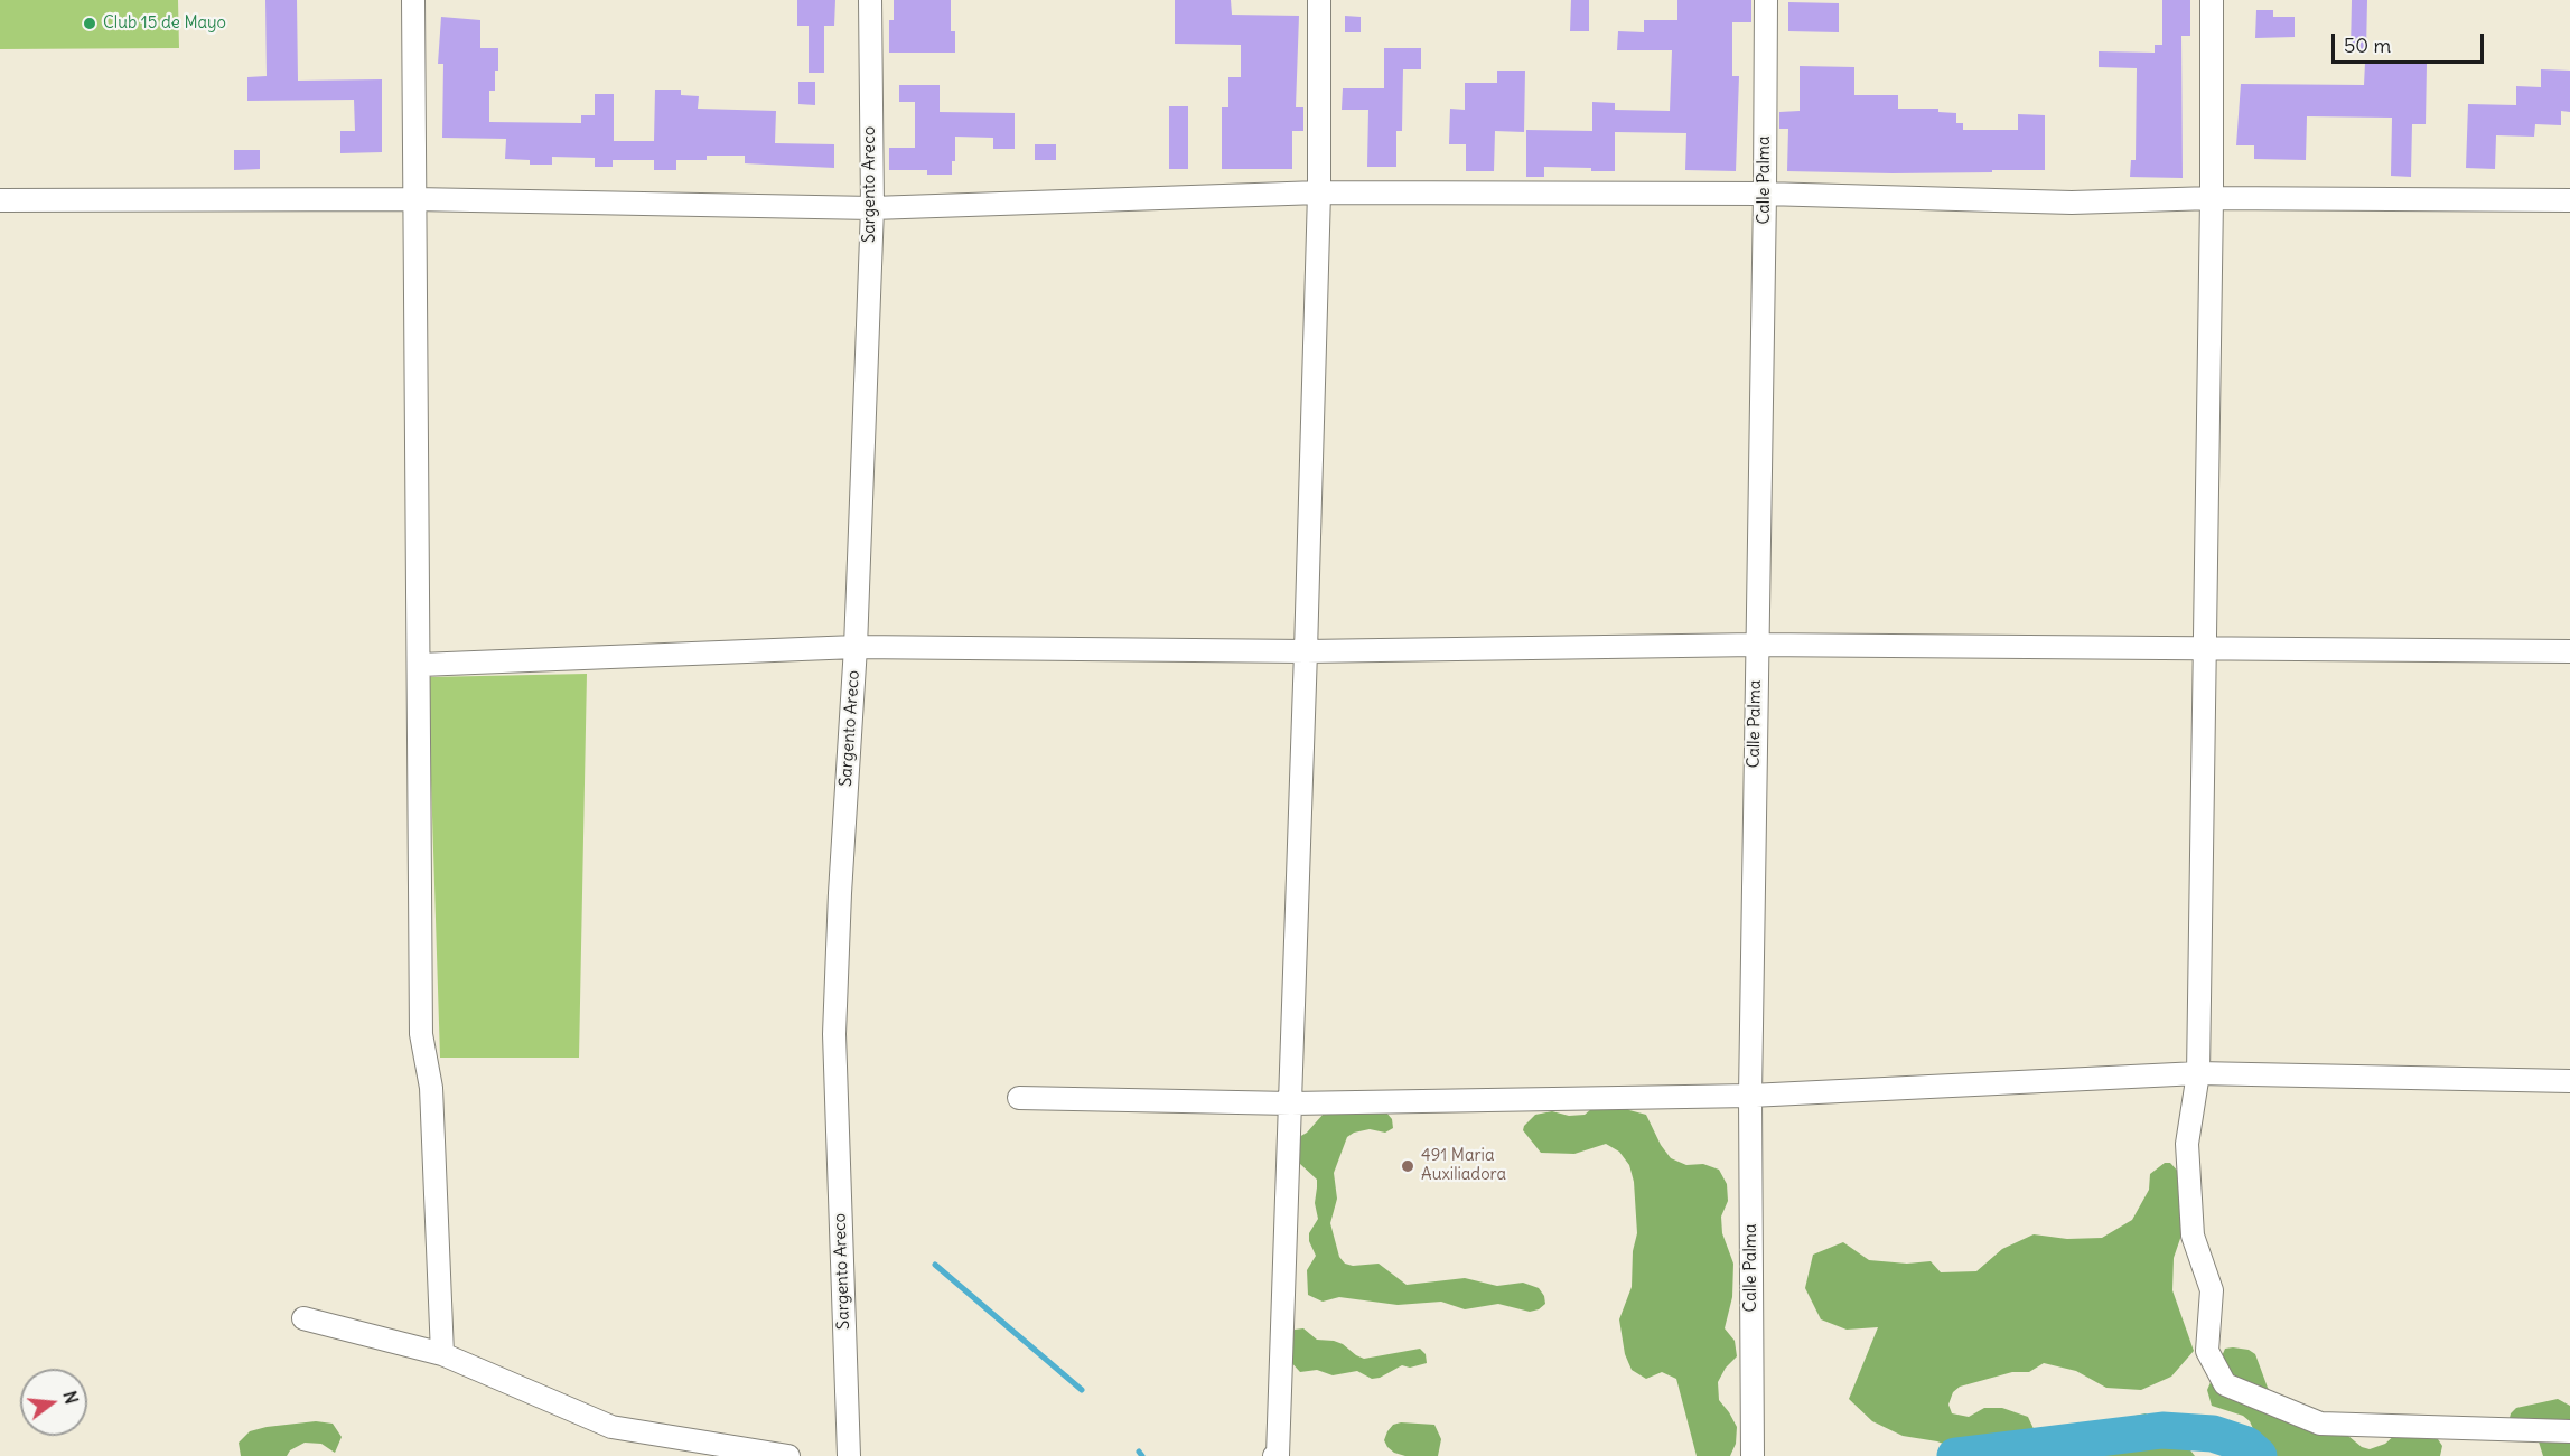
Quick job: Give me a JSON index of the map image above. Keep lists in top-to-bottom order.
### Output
{
  "streets": {
    "street": ["Calle Palma", "Sargento Areco"]
  },
  "places": ["Club 15 de Mayo", "491 Maria Auxiliadora"],
  "scale_bar": "50 m",
  "north": "right"
}
